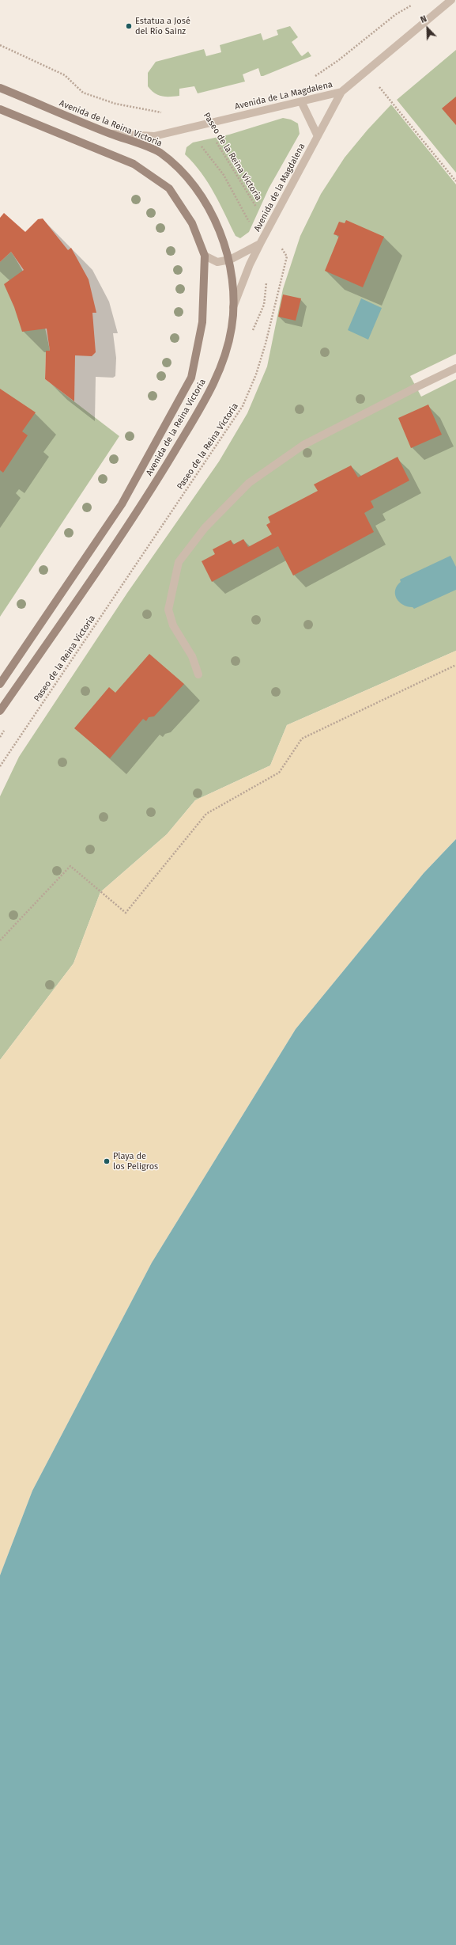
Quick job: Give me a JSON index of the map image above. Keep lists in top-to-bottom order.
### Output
{
  "streets": {
    "main road": ["Avenida de la Reina Victoria"],
    "street": ["Avenida de La Magdalena", "Avenida de la Magdalena"],
    "path": ["Paseo de la Reina Victoria"]
  },
  "crossings": [
    ["Avenida de La Magdalena", "Avenida de la Reina Victoria"],
    ["Avenida de La Magdalena", "Paseo de la Reina Victoria"],
    ["Avenida de La Magdalena", "Avenida de la Magdalena"],
    ["Avenida de la Reina Victoria", "Avenida de la Magdalena"],
    ["Paseo de la Reina Victoria", "Avenida de la Magdalena"]
  ],
  "places": ["Estatua a José del Río Sainz", "Playa de los Peligros"],
  "north": "top left"
}
